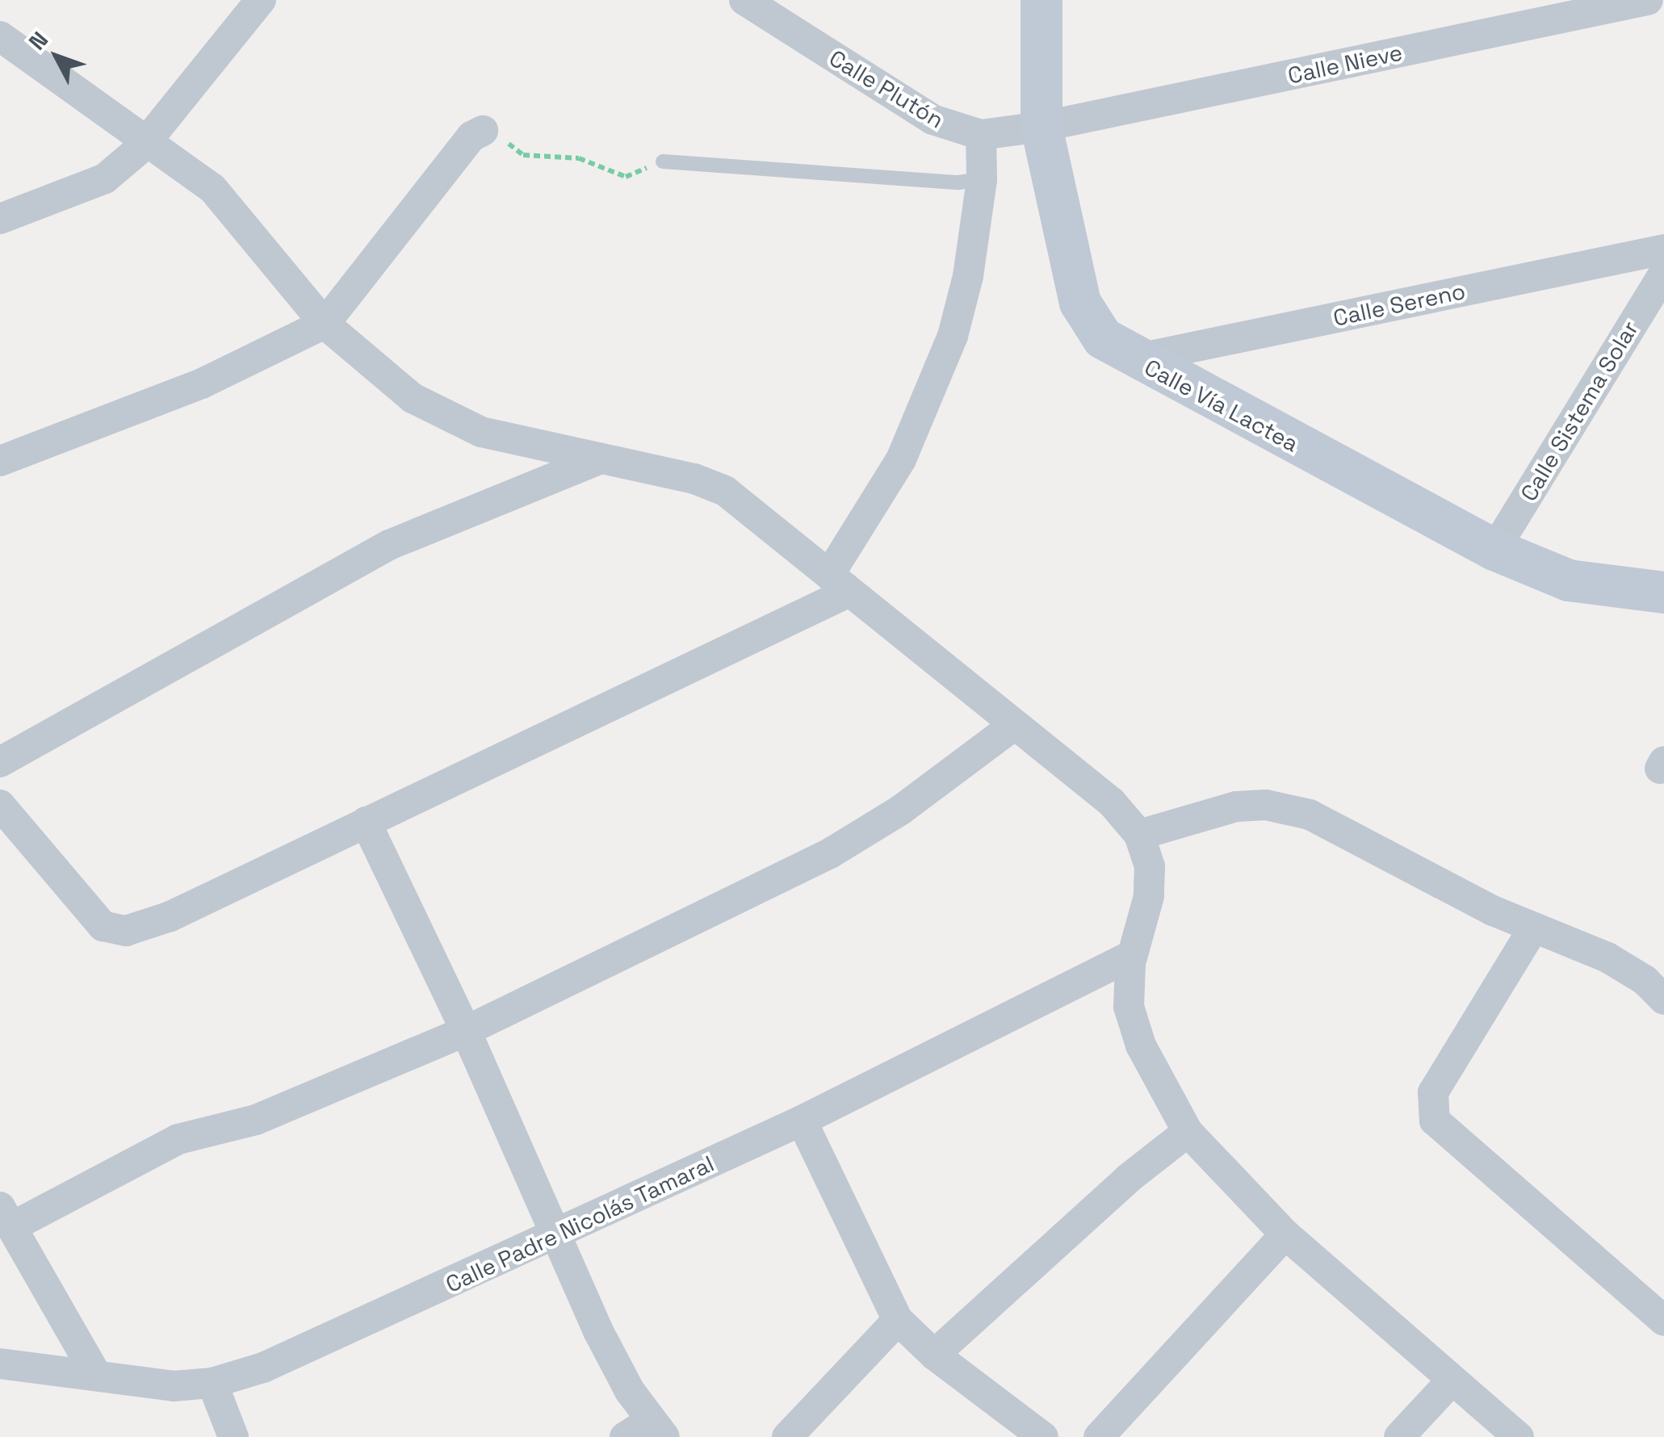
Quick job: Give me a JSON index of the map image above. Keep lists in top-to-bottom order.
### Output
{
  "streets": {
    "street": [
      "Calle Nieve",
      "Calle Plutón",
      "Calle Sereno",
      "Calle Vía Lactea",
      "Calle Sistema Solar",
      "Calle Padre Nicolás Tamaral"
    ]
  },
  "crossings": [
    ["Calle Nieve", "Calle Plutón"],
    ["Calle Nieve", "Calle Vía Lactea"],
    ["Calle Plutón", "Calle Vía Lactea"],
    ["Calle Sereno", "Calle Vía Lactea"],
    ["Calle Vía Lactea", "Calle Sistema Solar"]
  ],
  "north": "top left"
}
